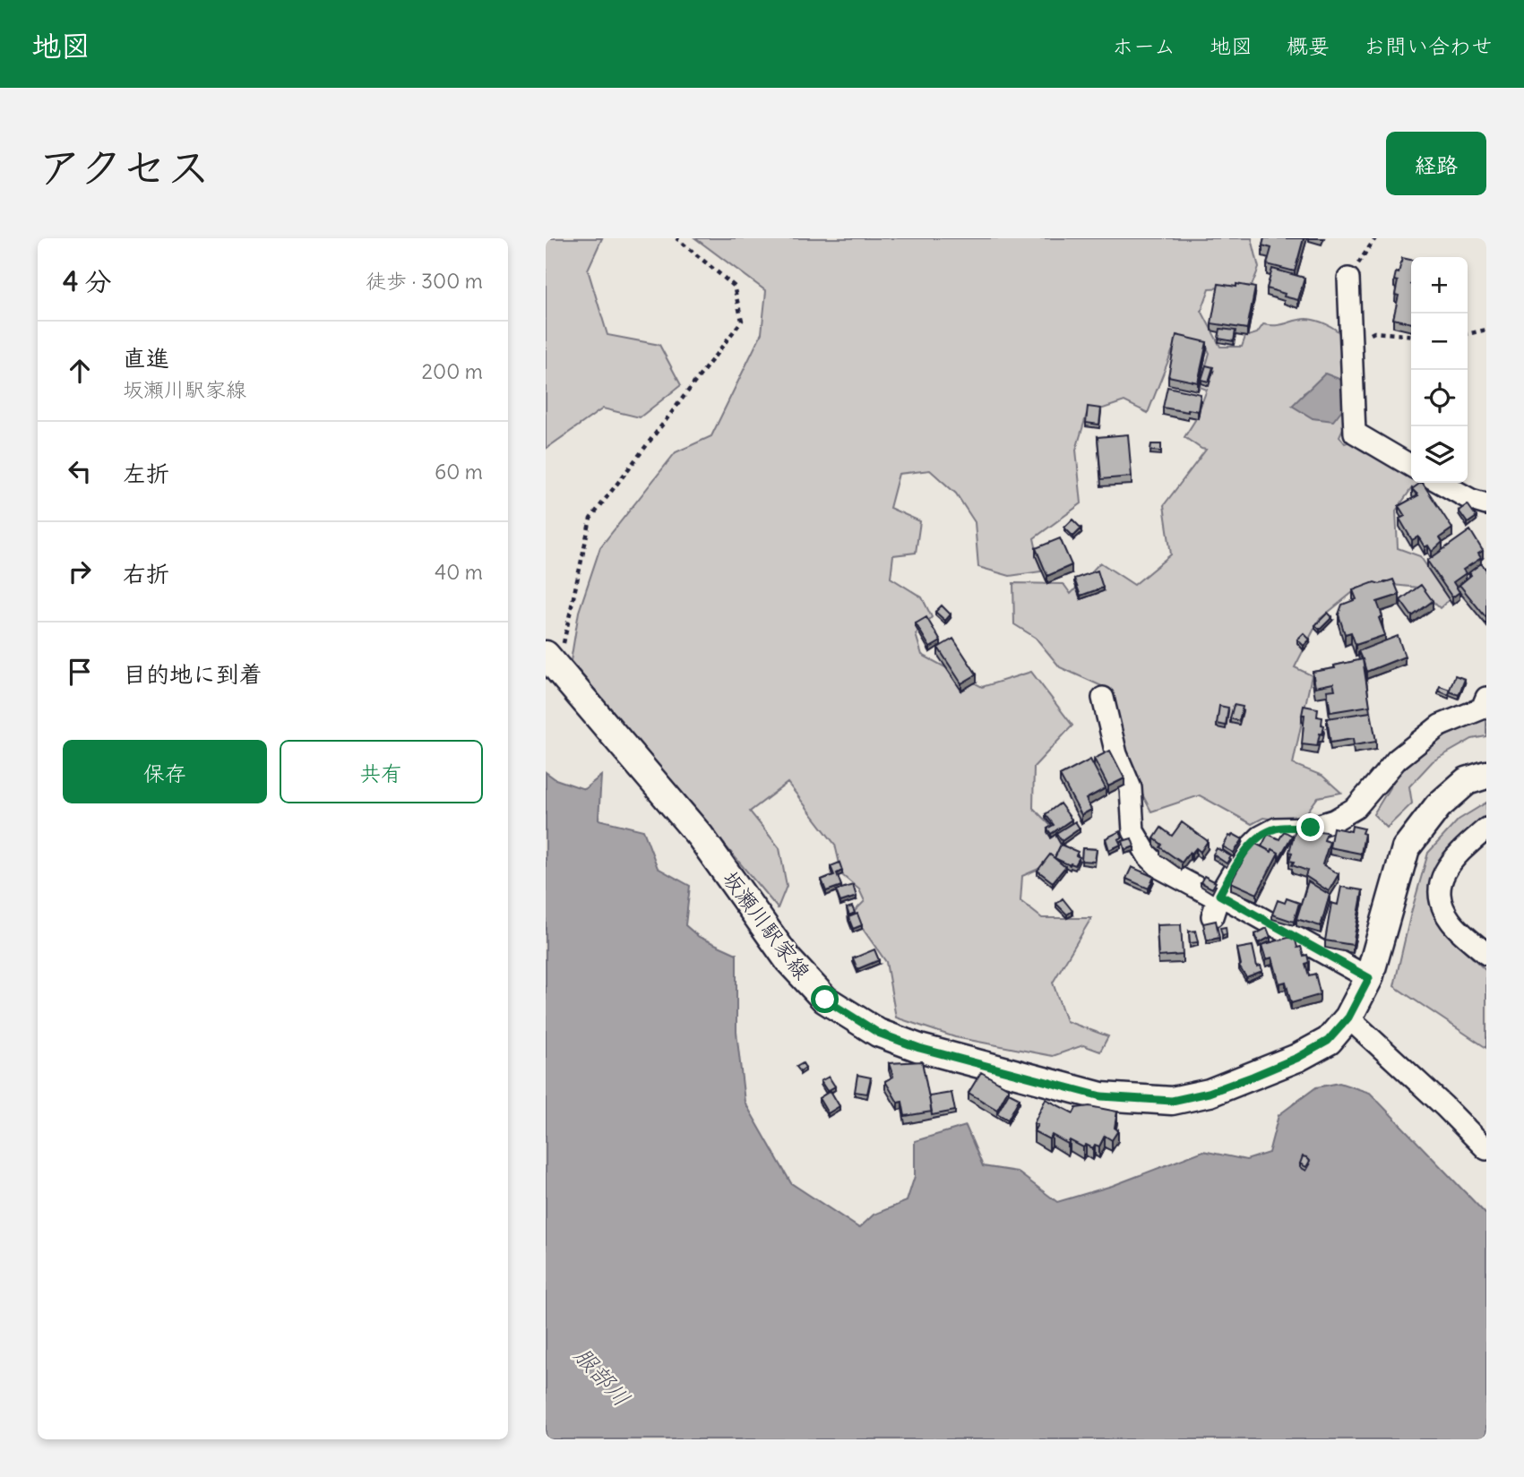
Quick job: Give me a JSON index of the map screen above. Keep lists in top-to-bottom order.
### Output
{
  "streets": {
    "main road": ["坂瀬川駅家線"]
  },
  "water": ["服部川"],
  "page": {
    "header": "地図",
    "nav": [
      "ホーム",
      "地図",
      "概要",
      "お問い合わせ"
    ],
    "title": "アクセス",
    "buttons": [
      "経路",
      ["保存", "共有"]
    ],
    "heading": ["4 分", "徒歩 · 300 m"],
    "map_buttons": ["+", "−"],
    "list": [
      ["直進", "坂瀬川駅家線", "200 m"],
      ["左折", "60 m"],
      ["右折", "40 m"],
      "目的地に到着"
    ]
  }
}
